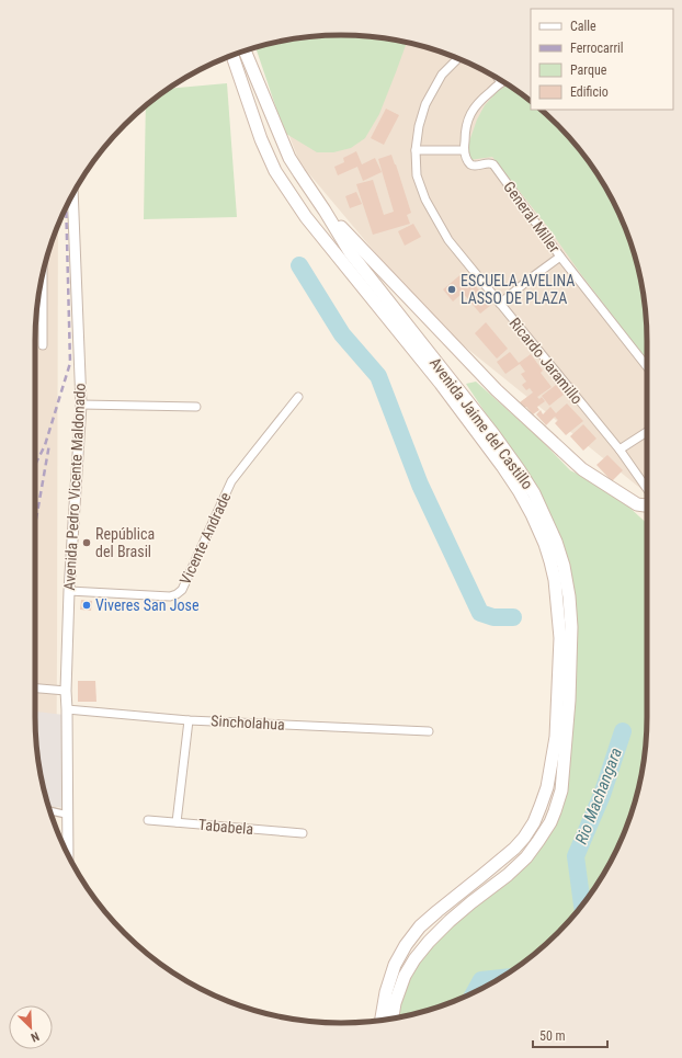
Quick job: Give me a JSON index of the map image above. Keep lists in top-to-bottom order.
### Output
{
  "streets": {
    "main road": ["Avenida Jaime del Castillo"],
    "street": [
      "General Miller",
      "Ricardo Jaramillo",
      "Avenida Pedro Vicente Maldonado",
      "Vicente Andrade",
      "Sincholahua",
      "Tababela"
    ]
  },
  "crossings": [
    ["Avenida Pedro Vicente Maldonado", "Vicente Andrade"],
    ["Avenida Pedro Vicente Maldonado", "Sincholahua"]
  ],
  "water": ["Rio Machangara"],
  "places": ["ESCUELA AVELINA LASSO DE PLAZA", "República del Brasil", "Viveres San Jose"],
  "legend": [
    "Calle",
    "Ferrocarril",
    "Parque",
    "Edificio"
  ],
  "scale_bar": "50 m",
  "north": "bottom right"
}
